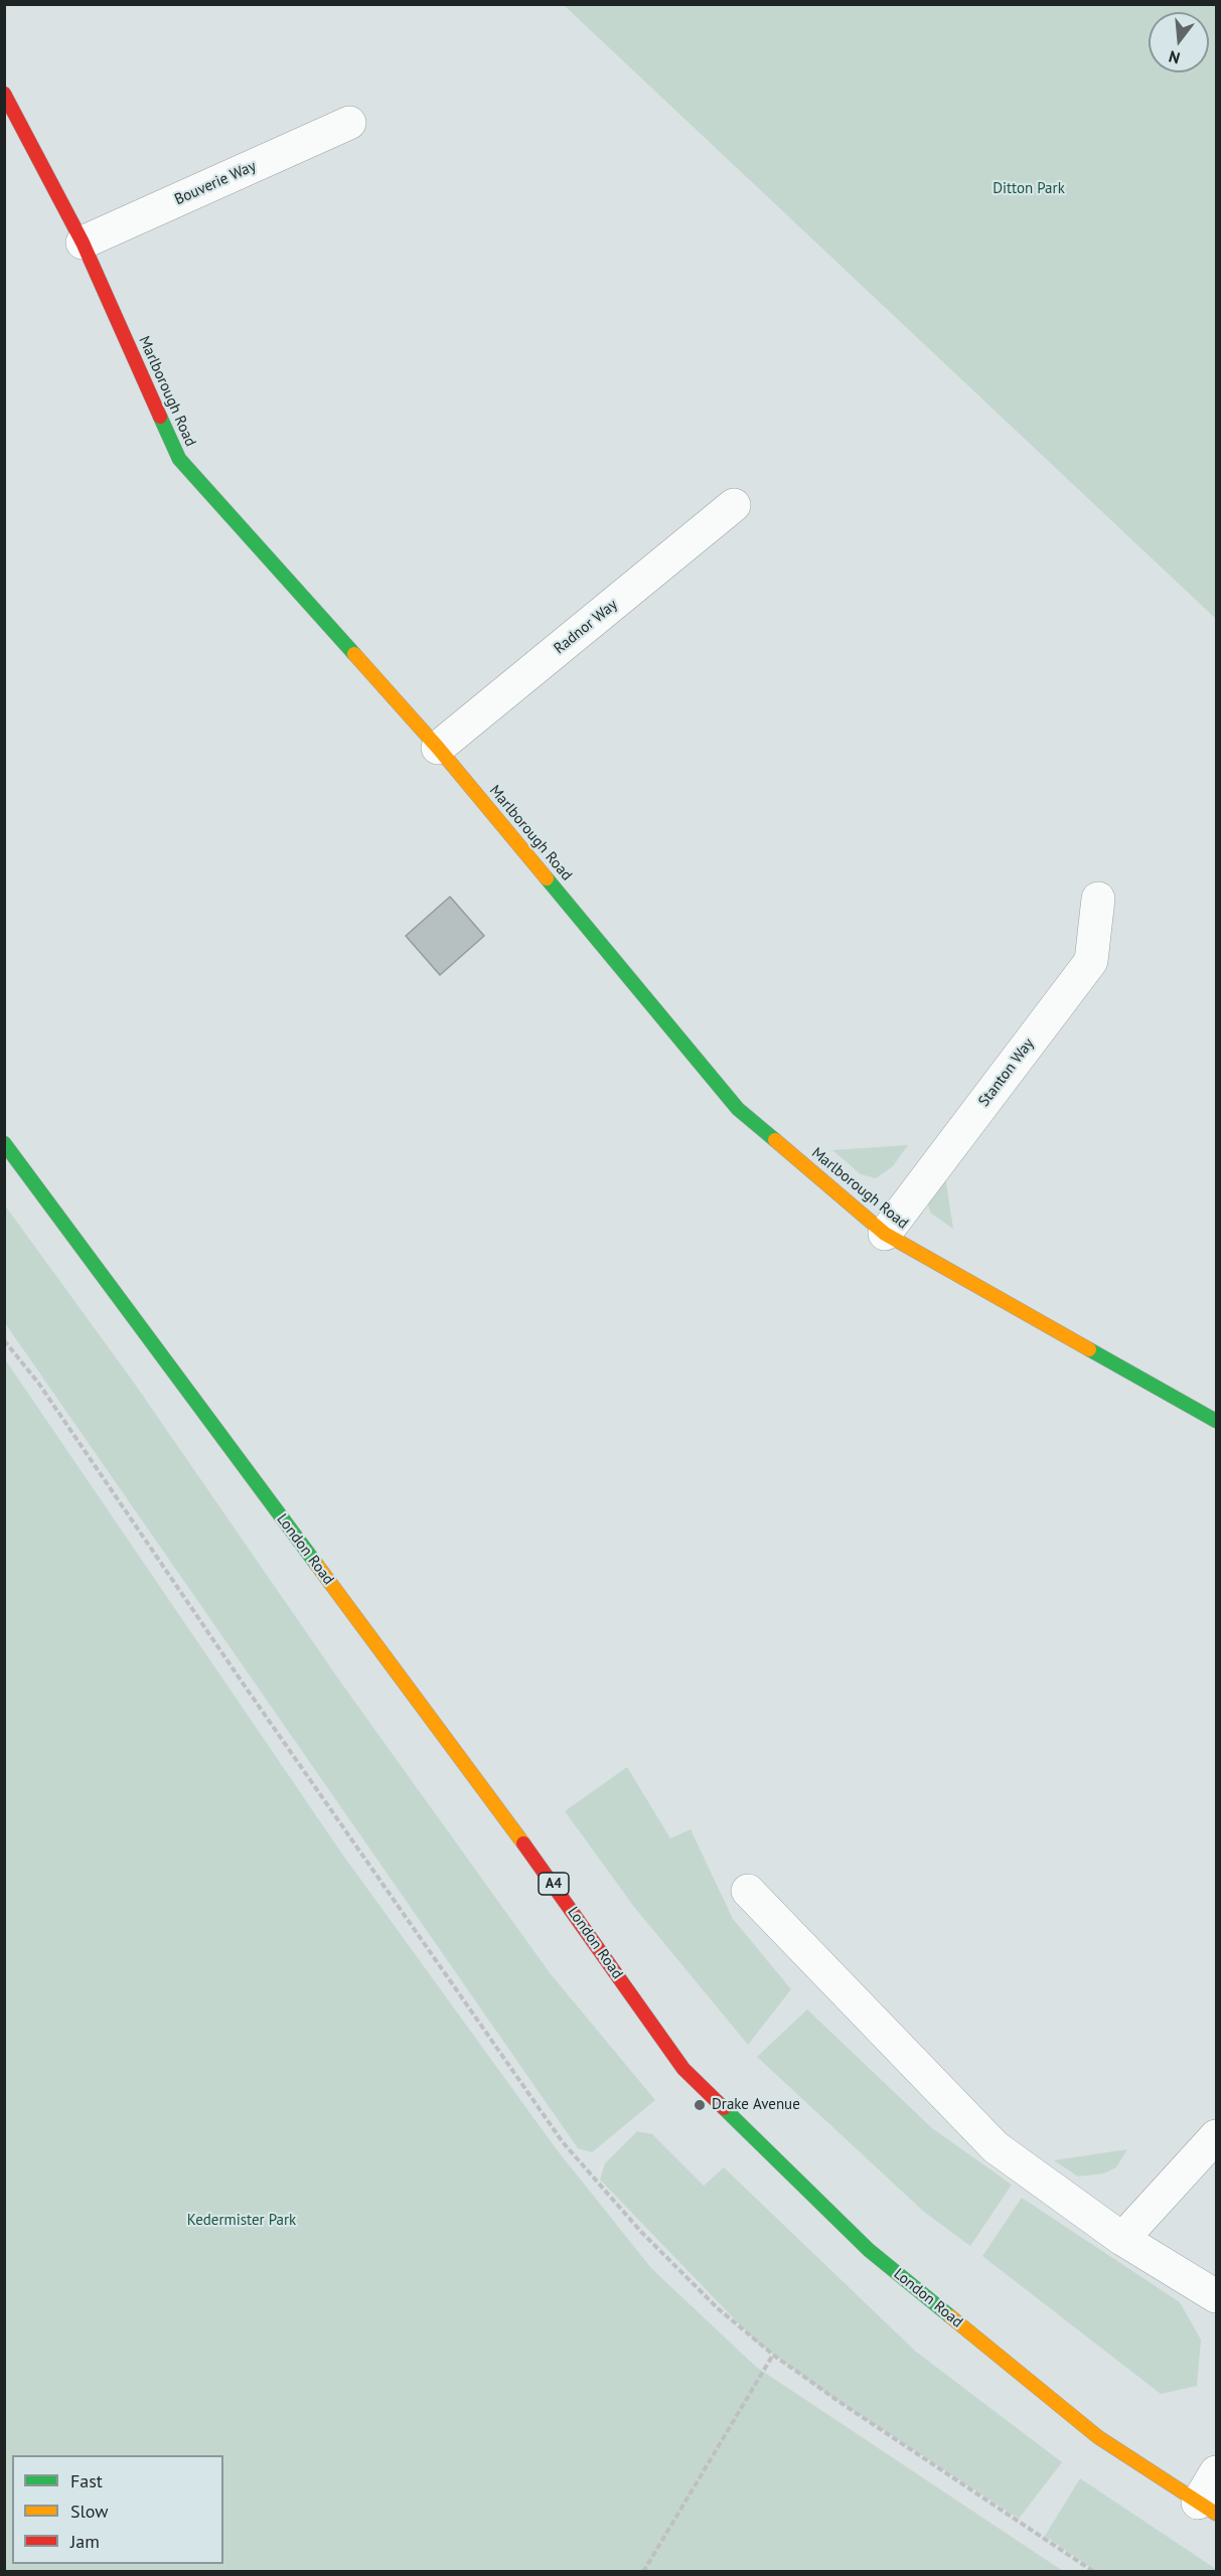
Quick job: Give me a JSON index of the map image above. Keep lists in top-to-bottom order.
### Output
{
  "streets": {
    "street": [
      "Bouverie Way",
      "Marlborough Road",
      "Radnor Way",
      "Stanton Way",
      "London Road",
      "A4"
    ]
  },
  "crossings": [
    ["Bouverie Way", "Marlborough Road"],
    ["Marlborough Road", "Radnor Way"],
    ["Marlborough Road", "Stanton Way"]
  ],
  "parks": ["Ditton Park", "Kedermister Park"],
  "places": ["Drake Avenue"],
  "legend": ["Fast", "Slow", "Jam"],
  "north": "bottom"
}
